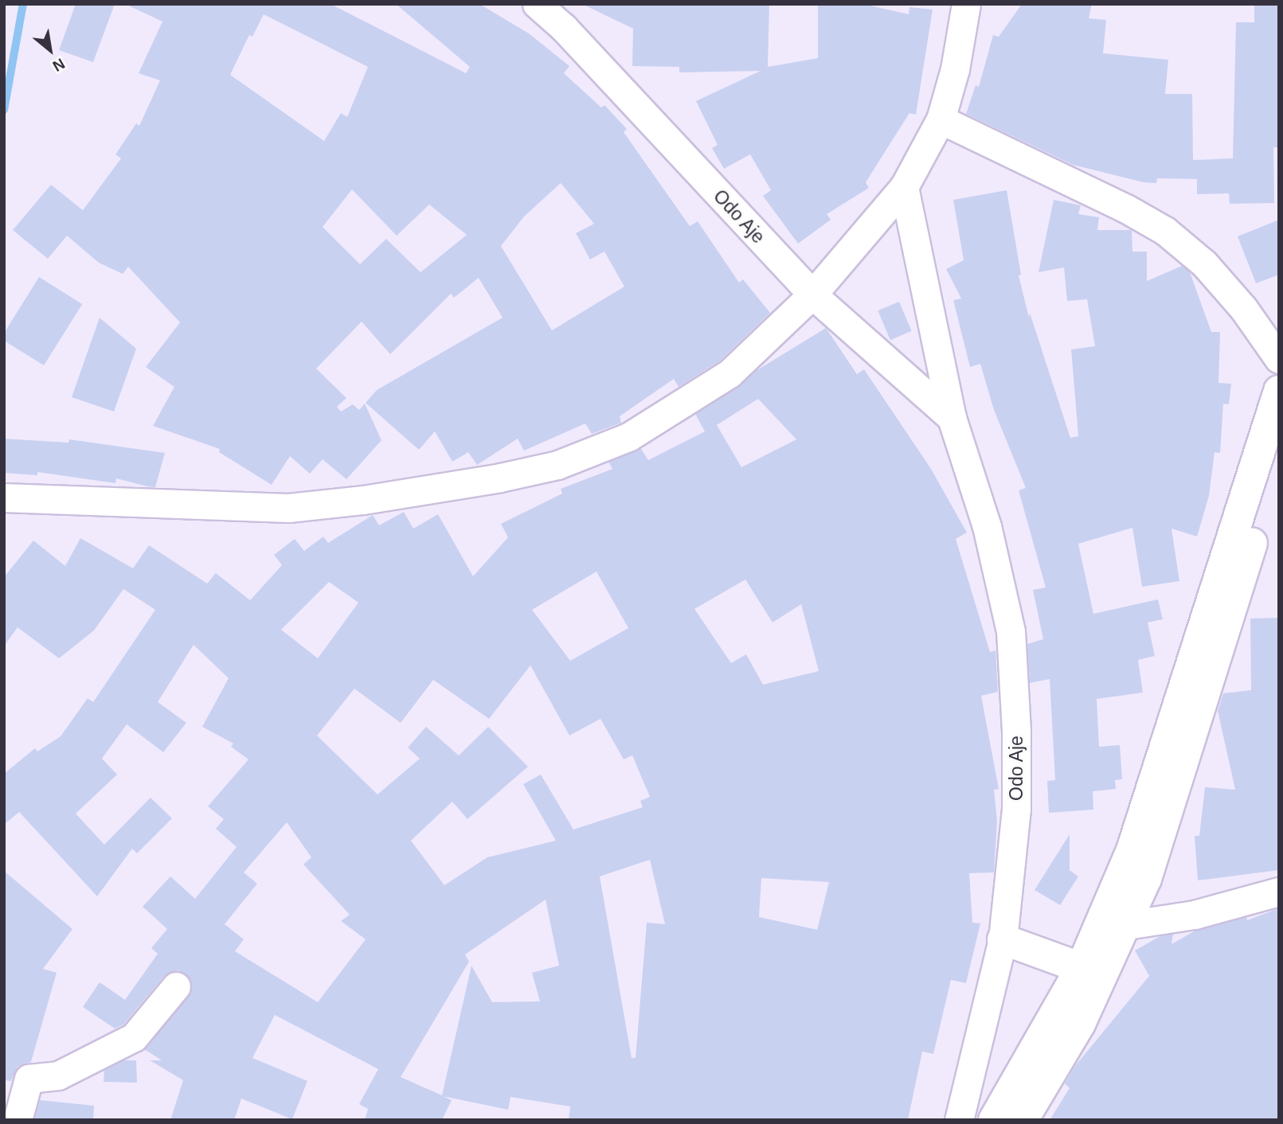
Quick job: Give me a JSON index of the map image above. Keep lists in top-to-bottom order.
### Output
{
  "streets": {
    "street": ["Odo Aje"]
  },
  "north": "bottom right"
}
